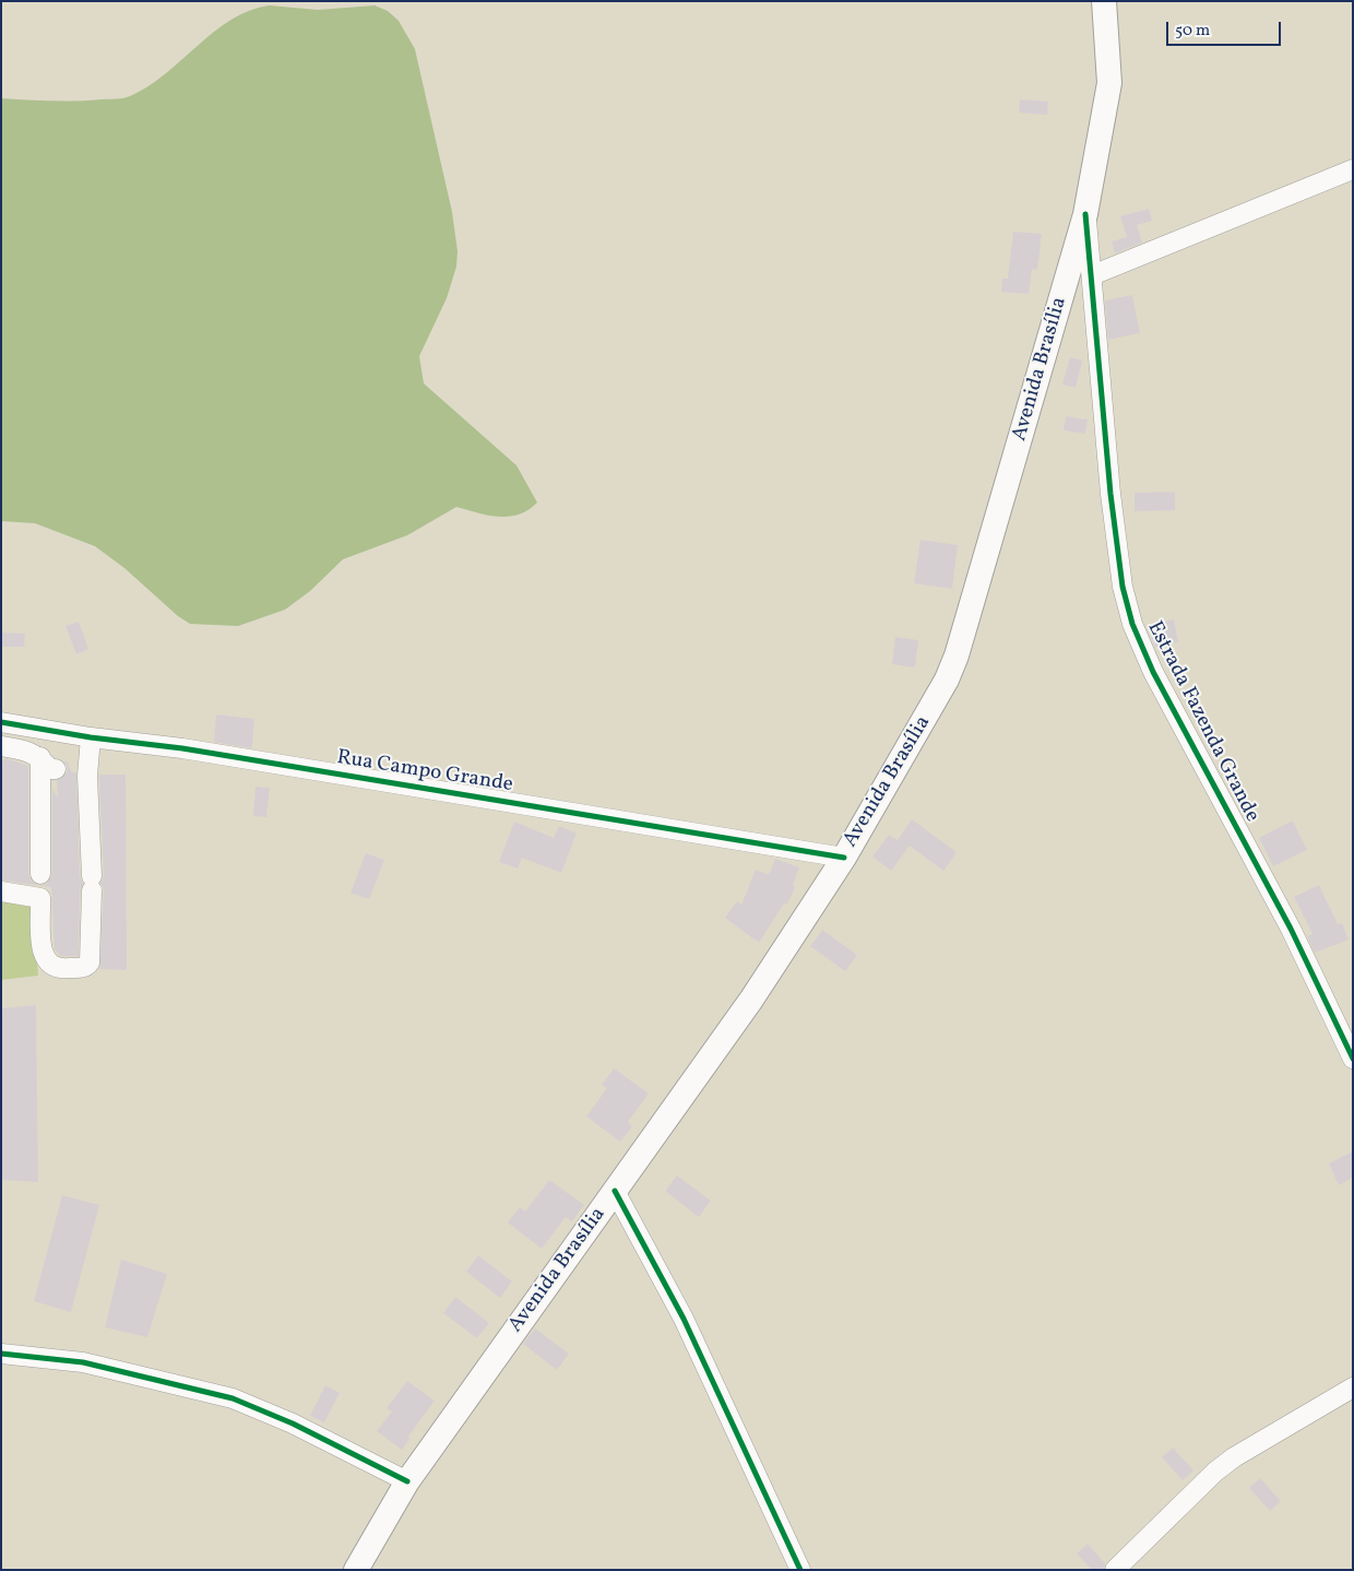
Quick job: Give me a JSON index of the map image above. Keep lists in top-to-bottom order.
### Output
{
  "streets": {
    "main road": ["Avenida Brasília"],
    "street": ["Estrada Fazenda Grande", "Rua Campo Grande"]
  },
  "crossings": [
    ["Avenida Brasília", "Estrada Fazenda Grande"],
    ["Avenida Brasília", "Rua Campo Grande"]
  ],
  "scale_bar": "50 m"
}
